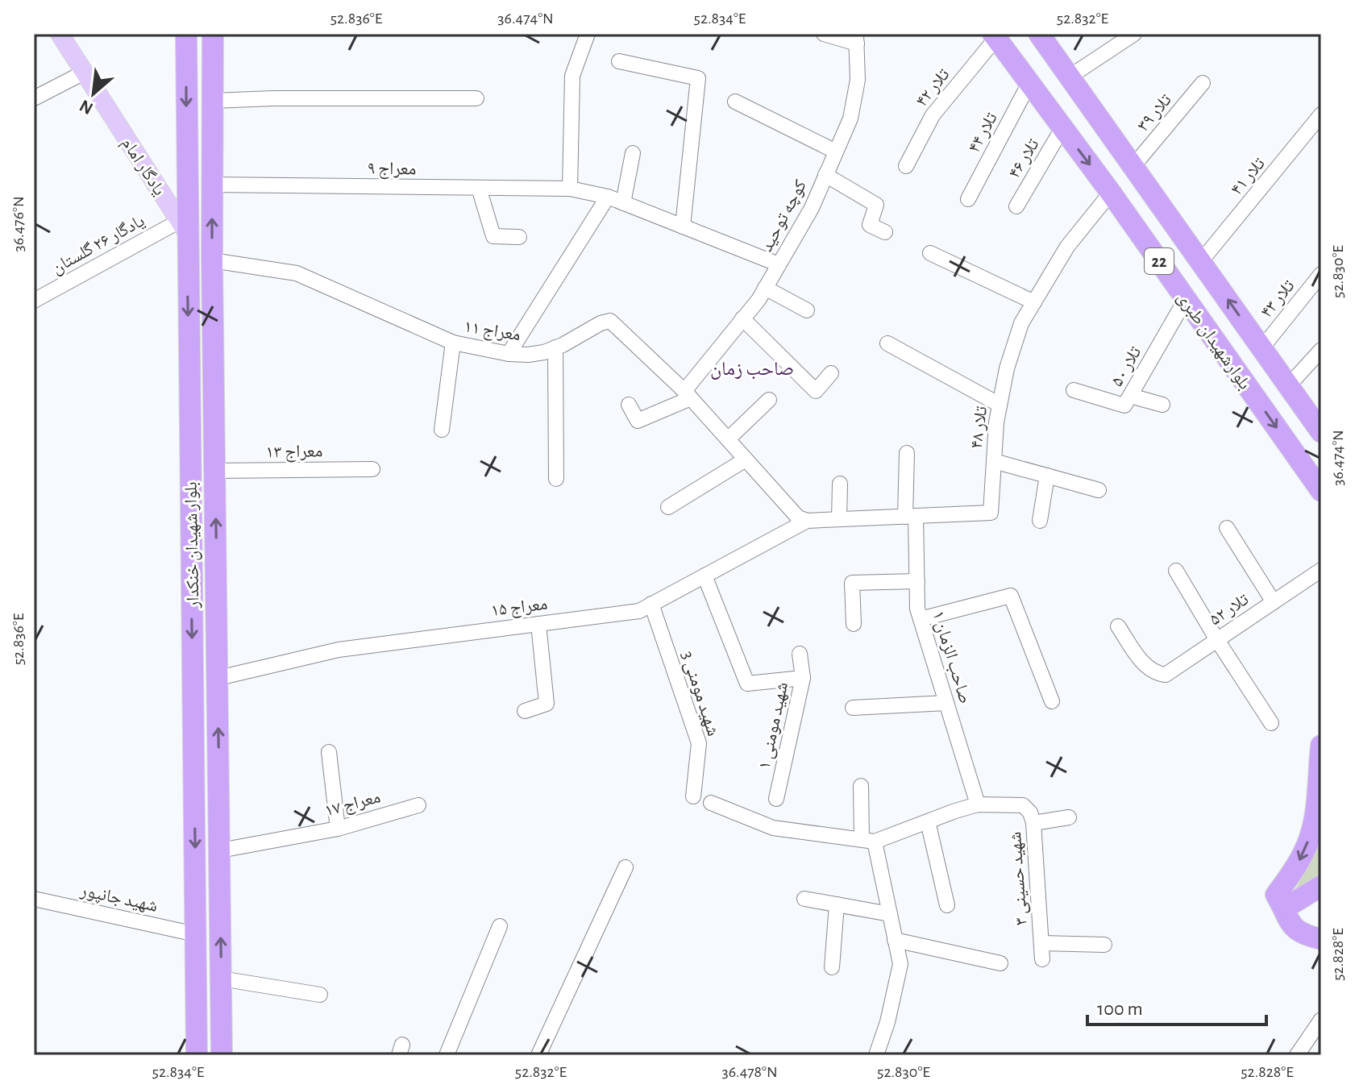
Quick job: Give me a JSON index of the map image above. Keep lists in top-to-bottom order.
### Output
{
  "streets": {
    "highway": ["22", "بلوارشهیدان طبری", "بلوار شهیدان خنکدار"],
    "main road": ["یادگار امام"],
    "street": [
      "تلار ۴۲",
      "تلار ۳۹",
      "تلار ۴۴",
      "تلار ۴۶",
      "معراج ۹",
      "تلار ۴۱",
      "کوچه توحید",
      "یادگار ۲۶ گلستان",
      "تلار ۴۳",
      "معراج ۱۱",
      "تلار ۵۰",
      "تلار ۴۸",
      "معراج ۱۳",
      "معراج ۱۵",
      "تلار ۵۲",
      "صاحب الزمان ۱",
      "شهید مومنی 3",
      "شهید مومنی ۱",
      "معراج ۱۷",
      "شهید حسینی ۳",
      "شهید جانپور"
    ]
  },
  "crossings": [
    ["تلار ۴۲", "بلوارشهیدان طبری"],
    ["تلار ۳۹", "بلوارشهیدان طبری"],
    ["تلار ۴۴", "بلوارشهیدان طبری"],
    ["تلار ۴۶", "بلوارشهیدان طبری"],
    ["یادگار امام", "یادگار ۲۶ گلستان"],
    ["یادگار امام", "بلوار شهیدان خنکدار"],
    ["معراج ۹", "کوچه توحید"],
    ["معراج ۹", "بلوار شهیدان خنکدار"],
    ["تلار ۴۱", "بلوارشهیدان طبری"],
    ["کوچه توحید", "معراج ۱۱"],
    ["یادگار ۲۶ گلستان", "بلوار شهیدان خنکدار"],
    ["تلار ۴۳", "بلوارشهیدان طبری"],
    ["معراج ۱۱", "تلار ۴۸"],
    ["معراج ۱۱", "بلوار شهیدان خنکدار"],
    ["معراج ۱۱", "معراج ۱۵"],
    ["بلوارشهیدان طبری", "تلار ۵۰"],
    ["بلوارشهیدان طبری", "تلار ۴۸"],
    ["تلار ۴۸", "معراج ۱۵"],
    ["تلار ۴۸", "صاحب الزمان ۱"],
    ["معراج ۱۳", "بلوار شهیدان خنکدار"],
    ["بلوار شهیدان خنکدار", "معراج ۱۵"],
    ["بلوار شهیدان خنکدار", "معراج ۱۷"],
    ["بلوار شهیدان خنکدار", "شهید جانپور"],
    ["معراج ۱۵", "شهید مومنی 3"],
    ["معراج ۱۵", "شهید مومنی ۱"],
    ["صاحب الزمان ۱", "شهید حسینی ۳"]
  ],
  "districts": ["صاحب زمان"],
  "scale_bar": "100 m",
  "north": "bottom left",
  "coordinates": [
    "52.836°E",
    "36.474°N",
    "52.834°E",
    "52.832°E",
    "36.476°N",
    "52.830°E",
    "52.828°E",
    "36.478°N"
  ]
}
